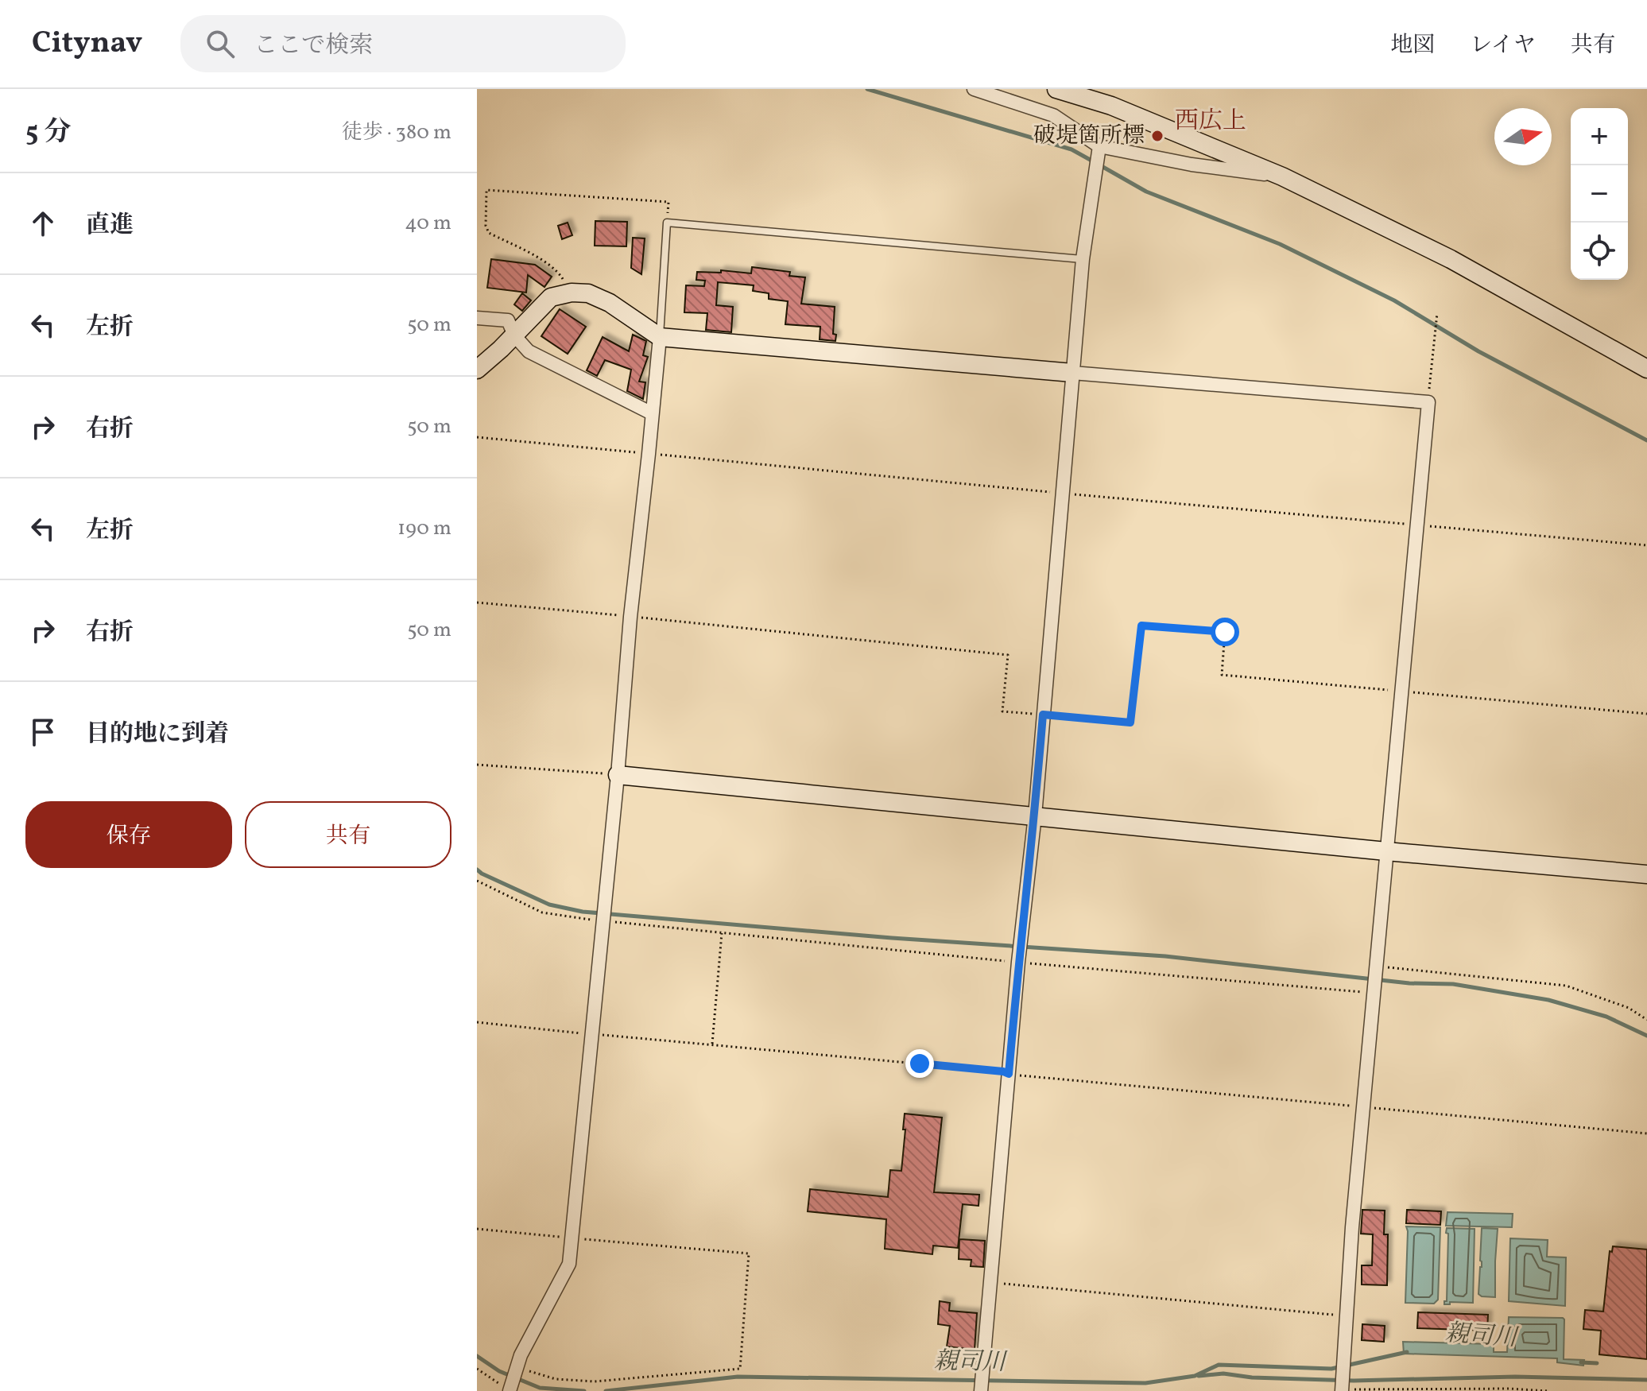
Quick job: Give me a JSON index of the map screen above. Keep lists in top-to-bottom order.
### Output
{
  "districts": ["西広上"],
  "water": ["親司川"],
  "places": ["破堤箇所標"],
  "north": "right",
  "page": {
    "header": "Citynav",
    "search": "ここで検索",
    "nav": ["地図", "レイヤ", "共有"],
    "heading": ["5 分", "徒歩 · 380 m"],
    "map_buttons": ["+", "−"],
    "list": [
      ["直進", "40 m"],
      ["左折", "50 m"],
      ["右折", "50 m"],
      ["左折", "190 m"],
      ["右折", "50 m"],
      "目的地に到着"
    ],
    "buttons": ["保存", "共有"]
  }
}
